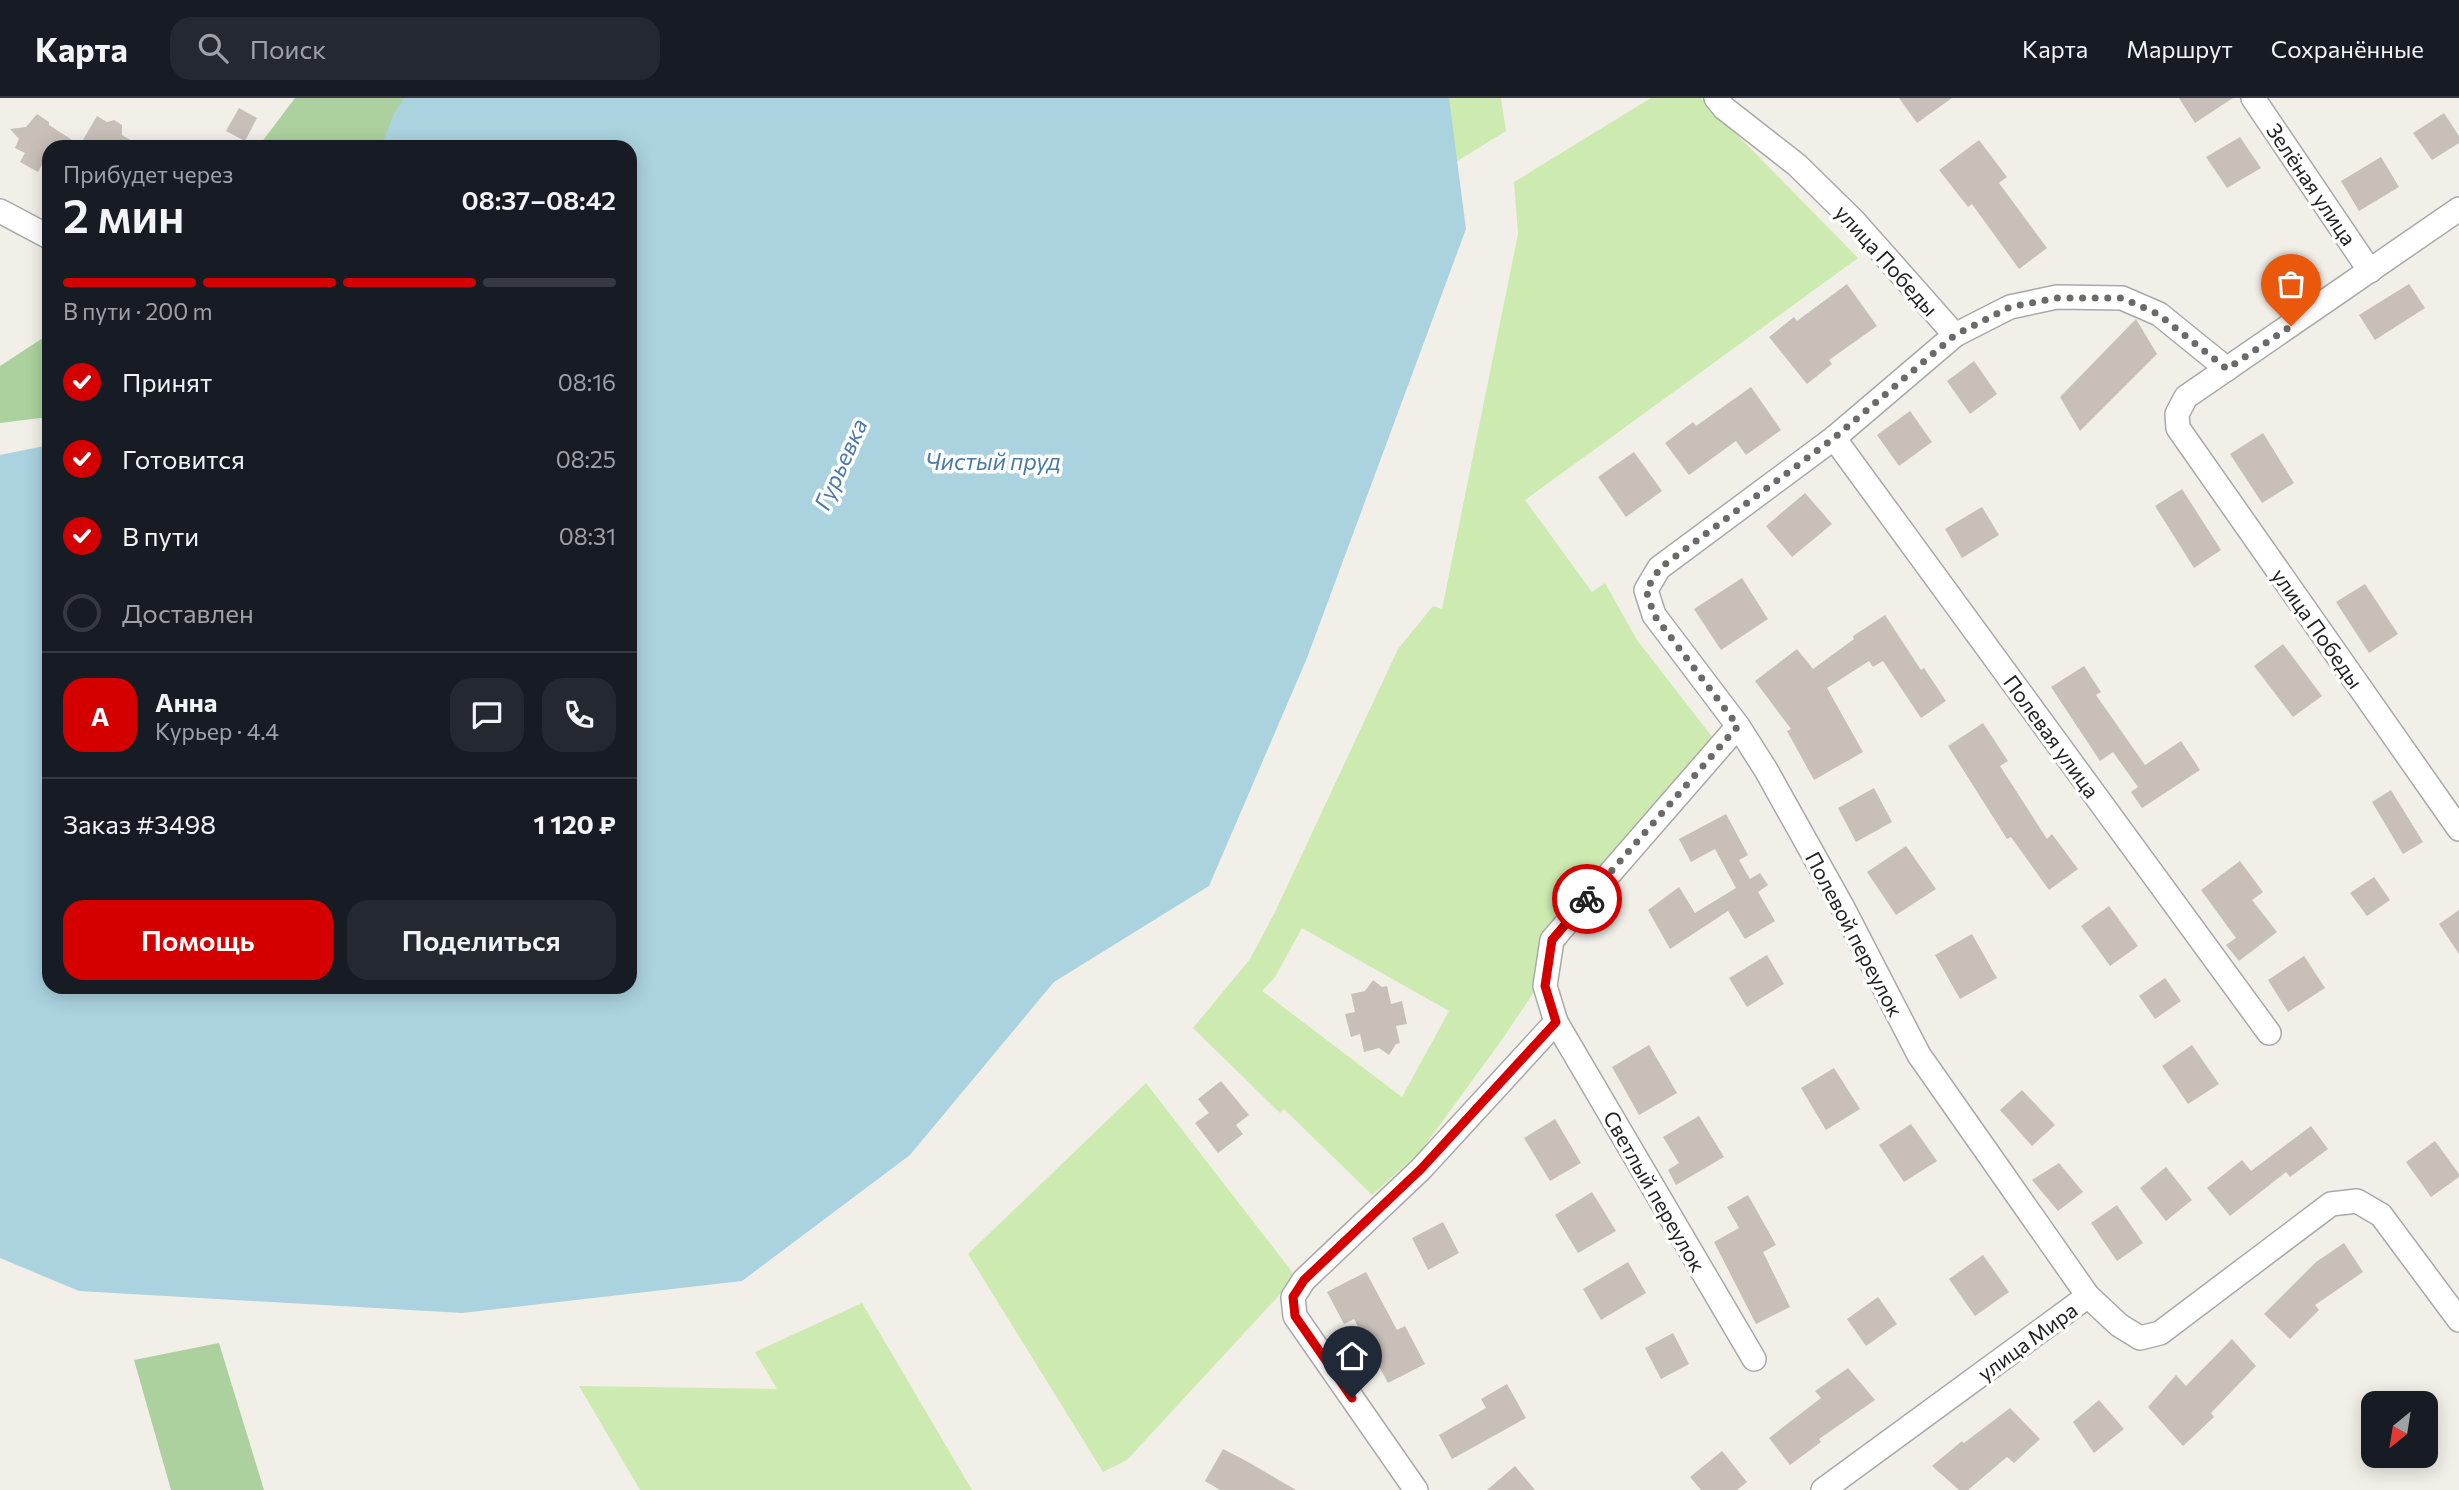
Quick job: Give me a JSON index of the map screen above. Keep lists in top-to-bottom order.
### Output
{
  "streets": {
    "street": [
      "Зелёная улица",
      "улица Победы",
      "Полевая улица",
      "Полевой переулок",
      "Светлый переулок",
      "улица Мира"
    ]
  },
  "crossings": [
    ["Полевая улица", "Полевой переулок"],
    ["Полевой переулок", "Светлый переулок"],
    ["Полевой переулок", "улица Мира"]
  ],
  "water": ["Чистый пруд", "Гурьевка"],
  "north": "bottom left",
  "page": {
    "header": "Карта",
    "search": "Поиск",
    "nav": ["Карта", "Маршрут", "Сохранённые"],
    "heading": ["2 мин", "Прибудет через", "08:37–08:42"],
    "panel": [
      "Анна",
      "Курьер · 4.4",
      "Заказ #3498",
      "1 120 ₽"
    ],
    "bar": "В пути · 200 m",
    "list": [
      ["Принят", "08:16"],
      ["Готовится", "08:25"],
      ["В пути", "08:31"],
      "Доставлен"
    ],
    "round": "А",
    "buttons": ["Помощь", "Поделиться"]
  }
}
